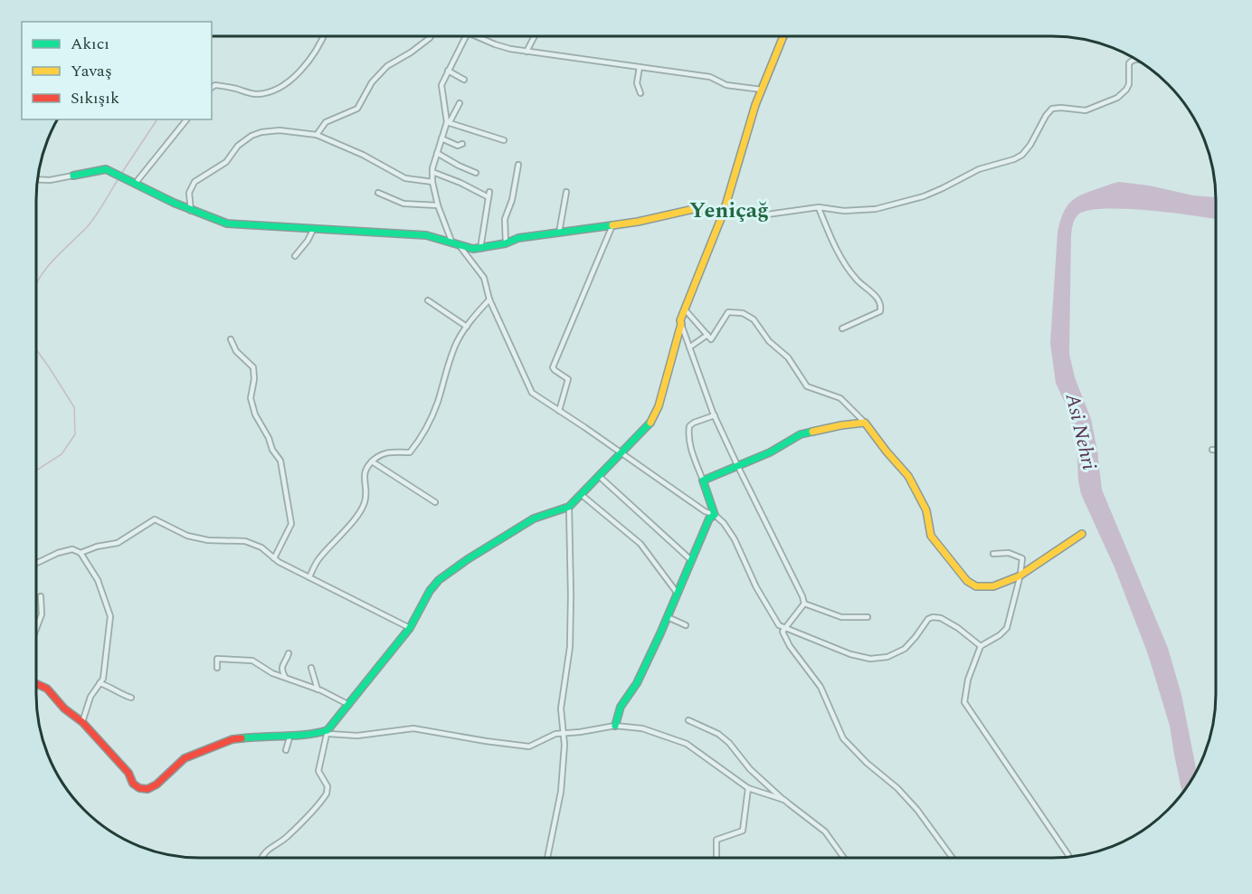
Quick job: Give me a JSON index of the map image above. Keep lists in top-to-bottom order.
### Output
{
  "districts": ["Yeniçağ"],
  "water": ["Asi Nehri"],
  "legend": ["Akıcı", "Yavaş", "Sıkışık"]
}
